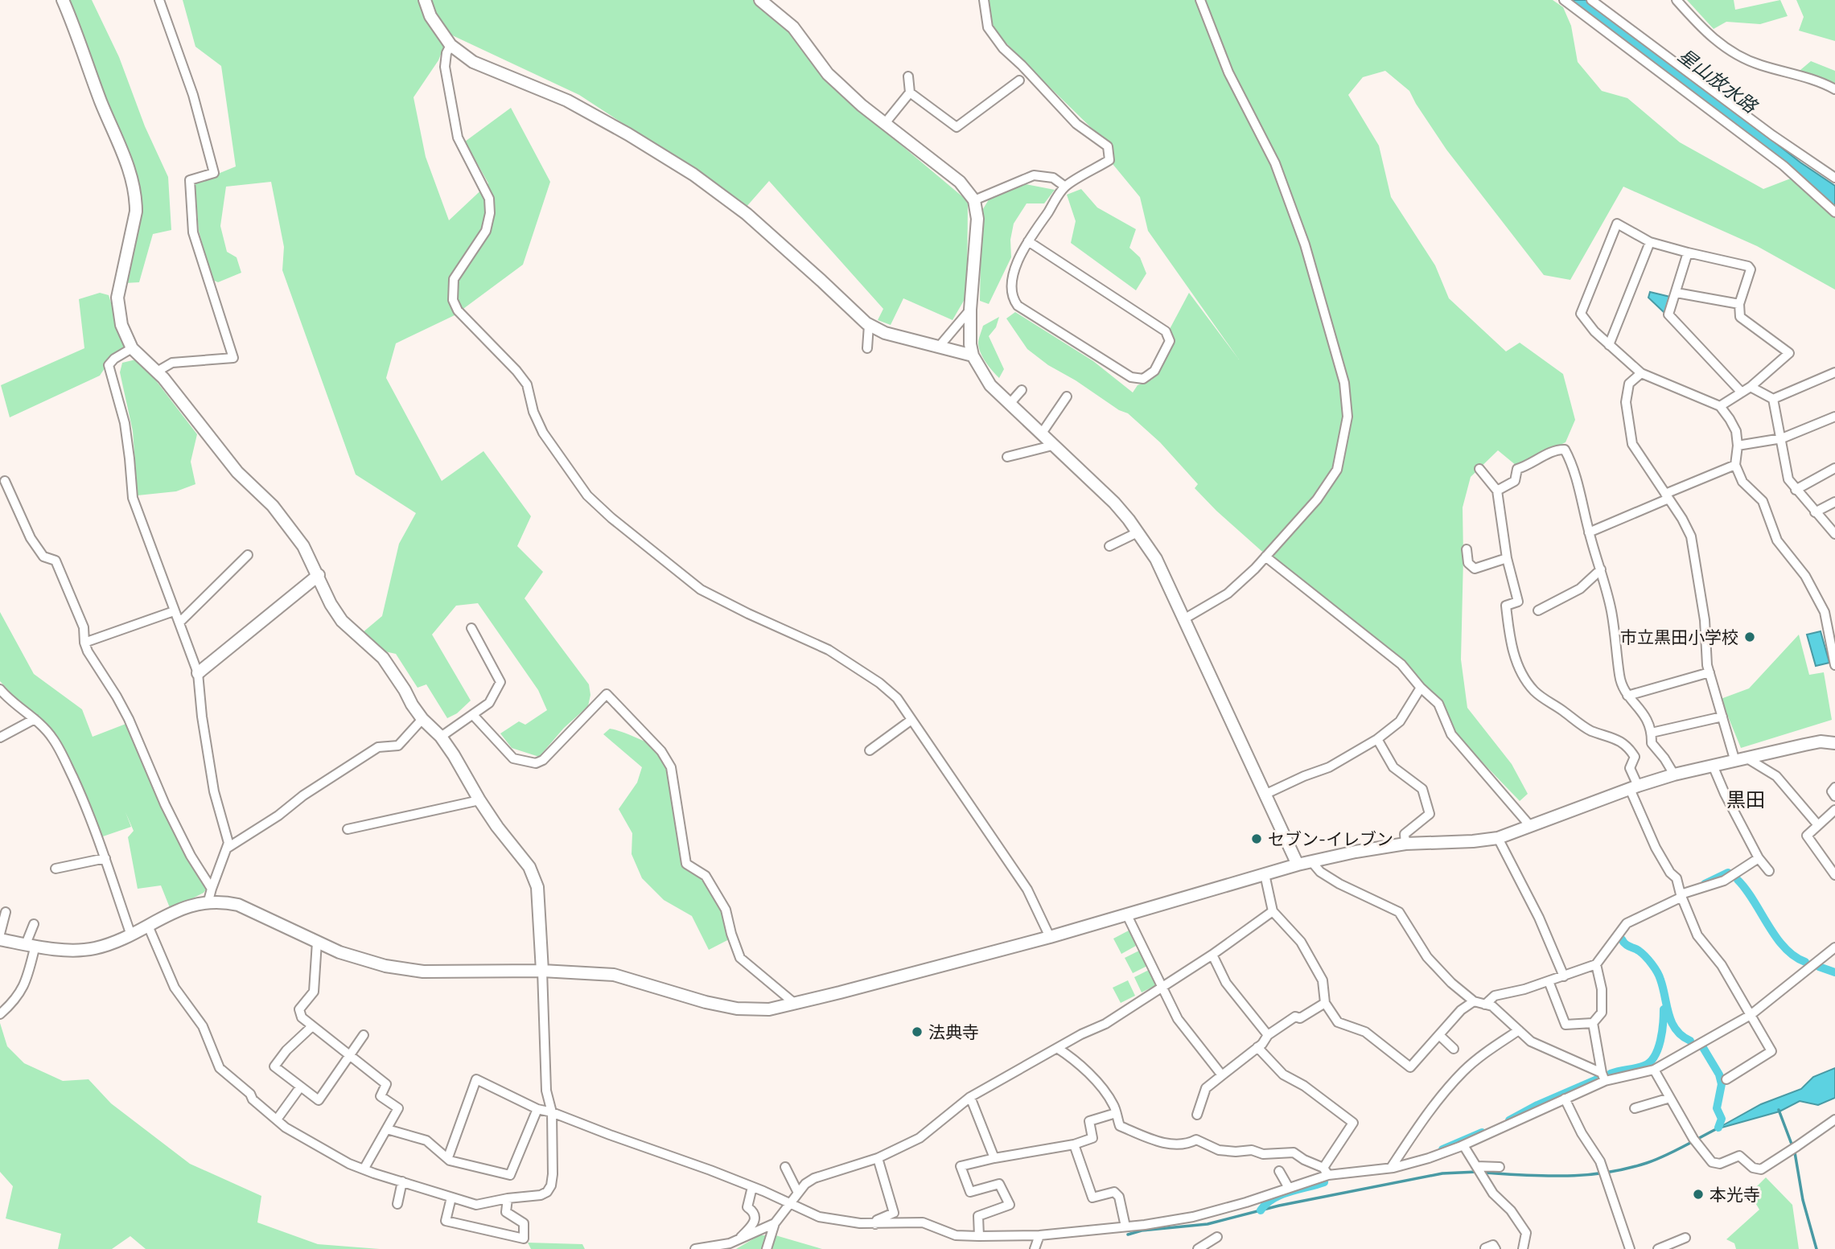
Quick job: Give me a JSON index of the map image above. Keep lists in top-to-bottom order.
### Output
{
  "districts": ["黒田"],
  "water": ["星山放水路"],
  "places": [
    "市立黒田小学校",
    "セブン-イレブン",
    "法典寺",
    "本光寺"
  ]
}
